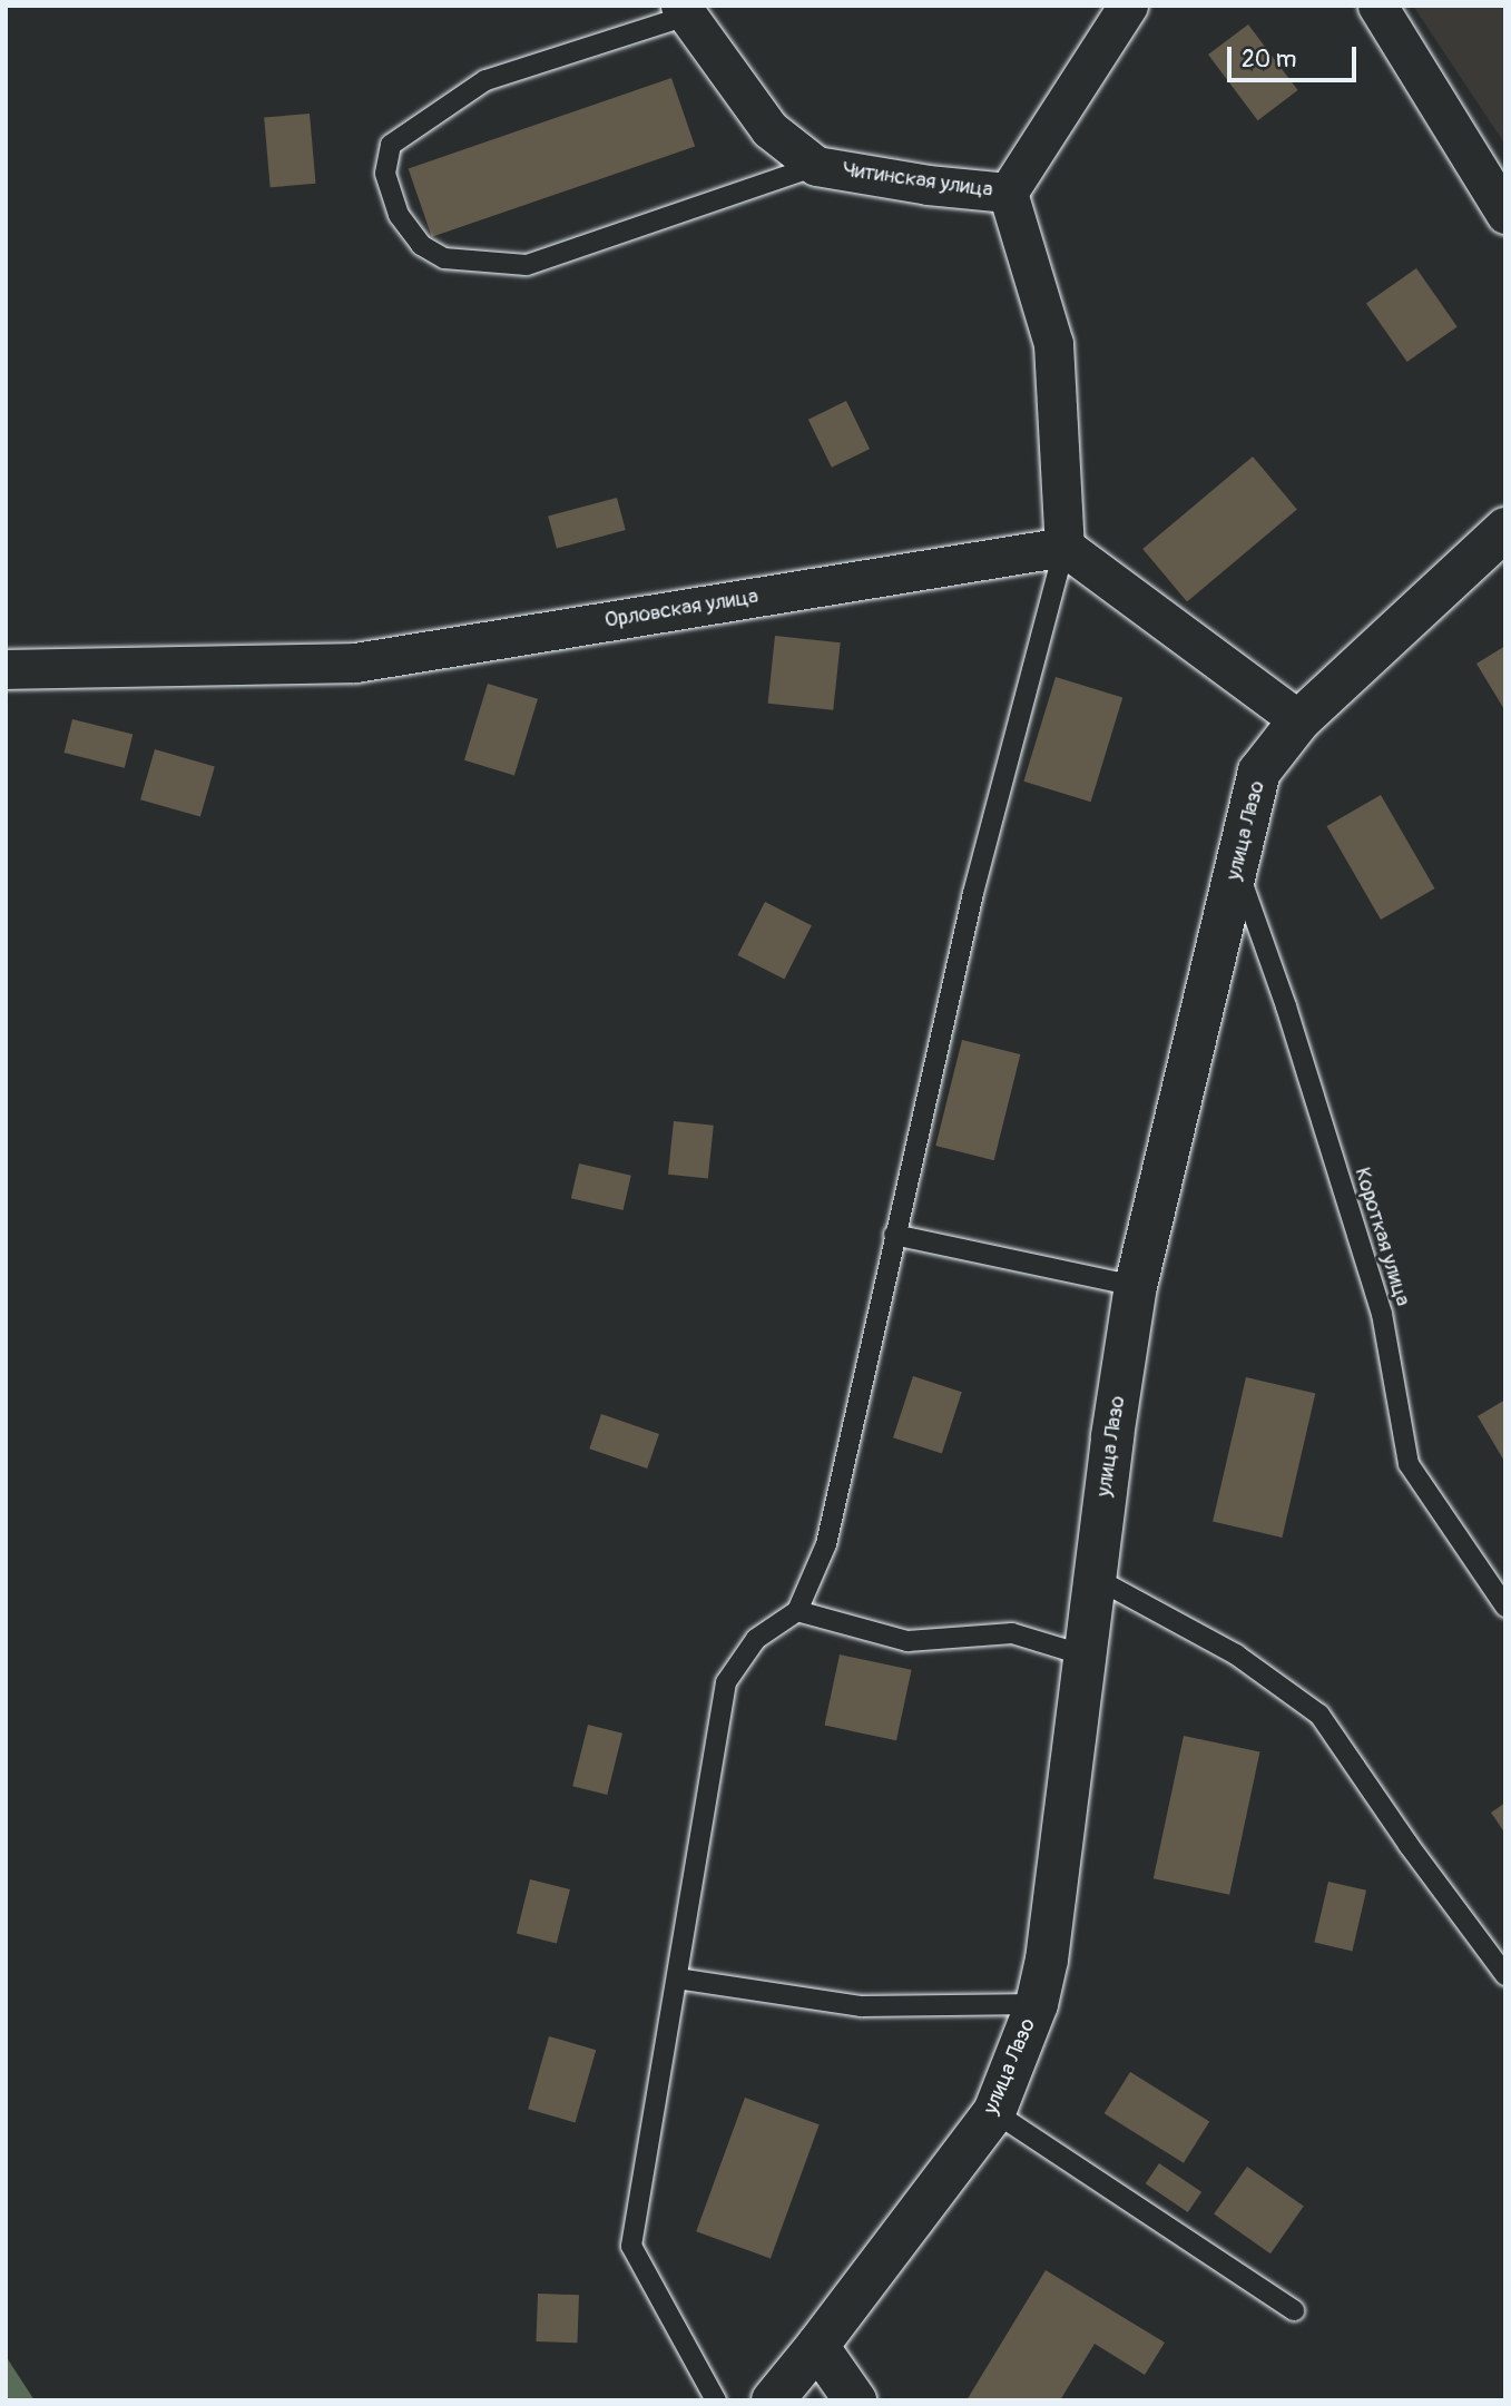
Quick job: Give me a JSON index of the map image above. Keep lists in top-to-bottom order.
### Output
{
  "streets": {
    "street": ["Читинская улица", "Орловская улица", "улица Лазо"],
    "lane": ["Короткая улица"]
  },
  "crossings": [
    ["улица Лазо", "Короткая улица"]
  ],
  "scale_bar": "20 m"
}
